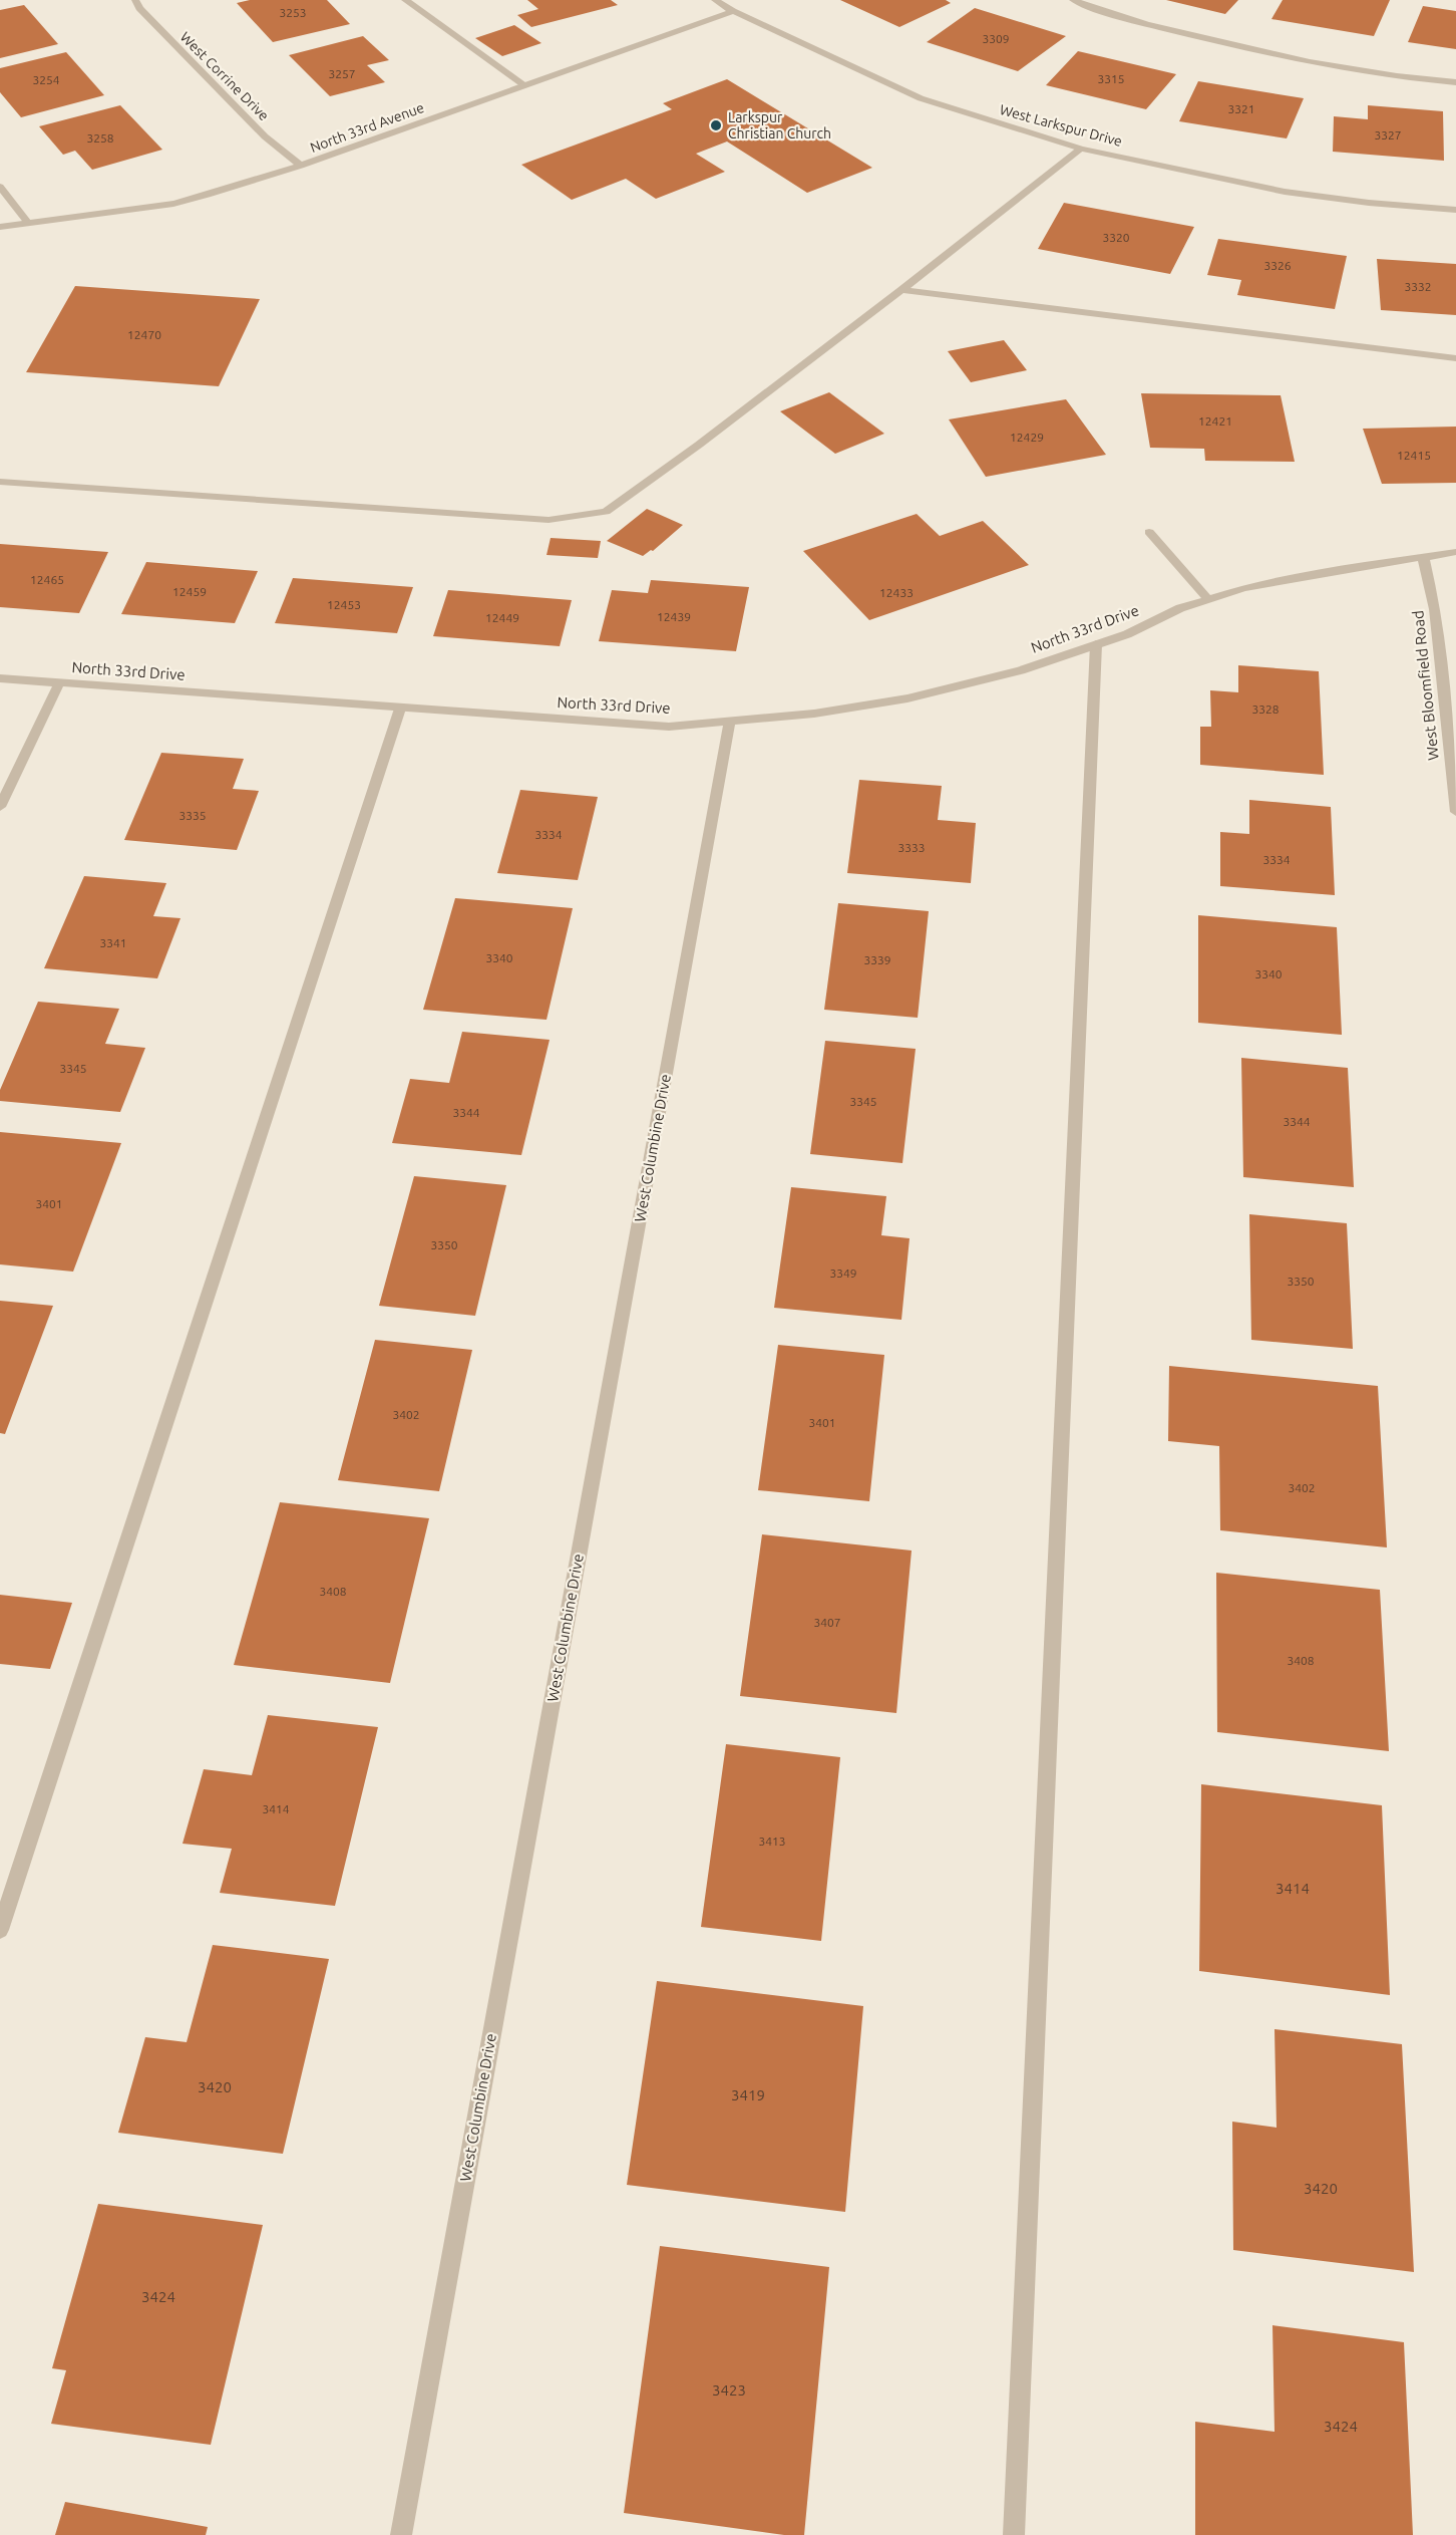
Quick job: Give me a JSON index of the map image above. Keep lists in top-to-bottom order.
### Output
{
  "streets": {
    "street": [
      "West Corrine Drive",
      "West Larkspur Drive",
      "North 33rd Avenue",
      "North 33rd Drive",
      "West Bloomfield Road",
      "West Columbine Drive"
    ]
  },
  "crossings": [
    ["West Corrine Drive", "North 33rd Avenue"],
    ["West Larkspur Drive", "North 33rd Avenue"],
    ["North 33rd Drive", "West Bloomfield Road"],
    ["North 33rd Drive", "West Columbine Drive"]
  ],
  "places": ["Larkspur Christian Church"],
  "house_numbers": [
    "3253",
    "3309",
    "3257",
    "3315",
    "3254",
    "3321",
    "3327",
    "3258",
    "3320",
    "3326",
    "3332",
    "12470",
    "12421",
    "12429",
    "12415",
    "12465",
    "12459",
    "12433",
    "12453",
    "12439",
    "12449",
    "3328",
    "3335",
    "3334",
    "3333",
    "3334",
    "3341",
    "3340",
    "3339",
    "3340",
    "3345",
    "3345",
    "3344",
    "3344",
    "3401",
    "3350",
    "3349",
    "3350",
    "3402",
    "3401",
    "3402",
    "3408",
    "3407",
    "3408",
    "3414",
    "3413",
    "3414",
    "3420",
    "3419",
    "3420",
    "3424",
    "3423",
    "3424"
  ]
}
